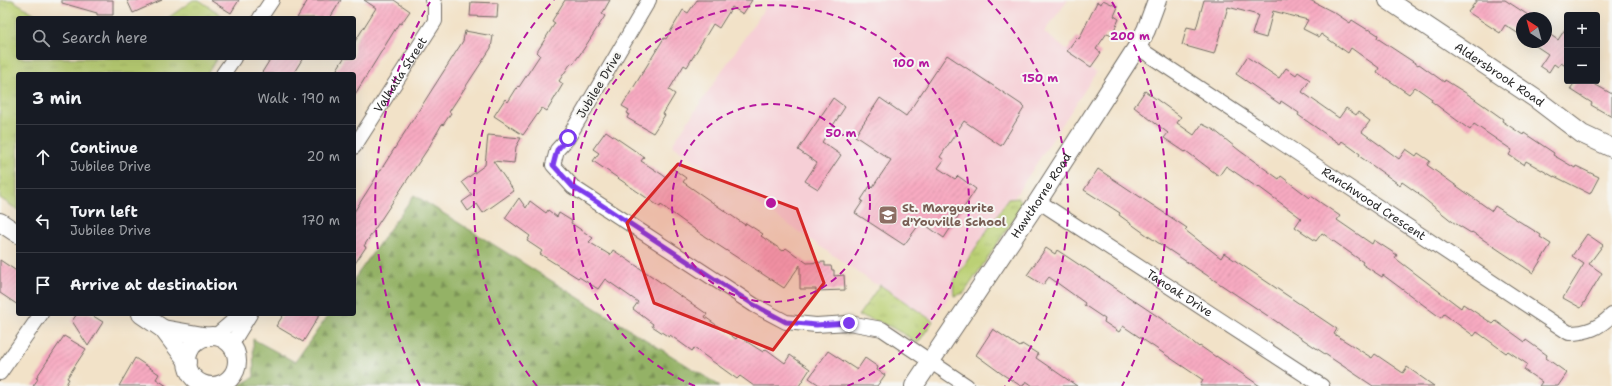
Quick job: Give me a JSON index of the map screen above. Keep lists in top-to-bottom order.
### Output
{
  "streets": {
    "street": [
      "Valhalla Street",
      "Aldersbrook Road",
      "Jubilee Drive",
      "Hawthorne Road",
      "Ranchwood Crescent",
      "Tanoak Drive"
    ]
  },
  "crossings": [
    ["Jubilee Drive", "Hawthorne Road"],
    ["Hawthorne Road", "Ranchwood Crescent"],
    ["Hawthorne Road", "Tanoak Drive"]
  ],
  "places": {
    "school or university": ["St. Marguerite d'Youville School"]
  },
  "north": "top left",
  "page": {
    "map_buttons": ["+", "−"],
    "search": "Search here",
    "heading": ["3 min", "Walk · 190 m"],
    "list": [
      ["Continue", "Jubilee Drive", "20 m"],
      ["Turn left", "Jubilee Drive", "170 m"],
      "Arrive at destination"
    ]
  },
  "rings": [
    "200 m",
    "100 m",
    "150 m",
    "50 m"
  ]
}
